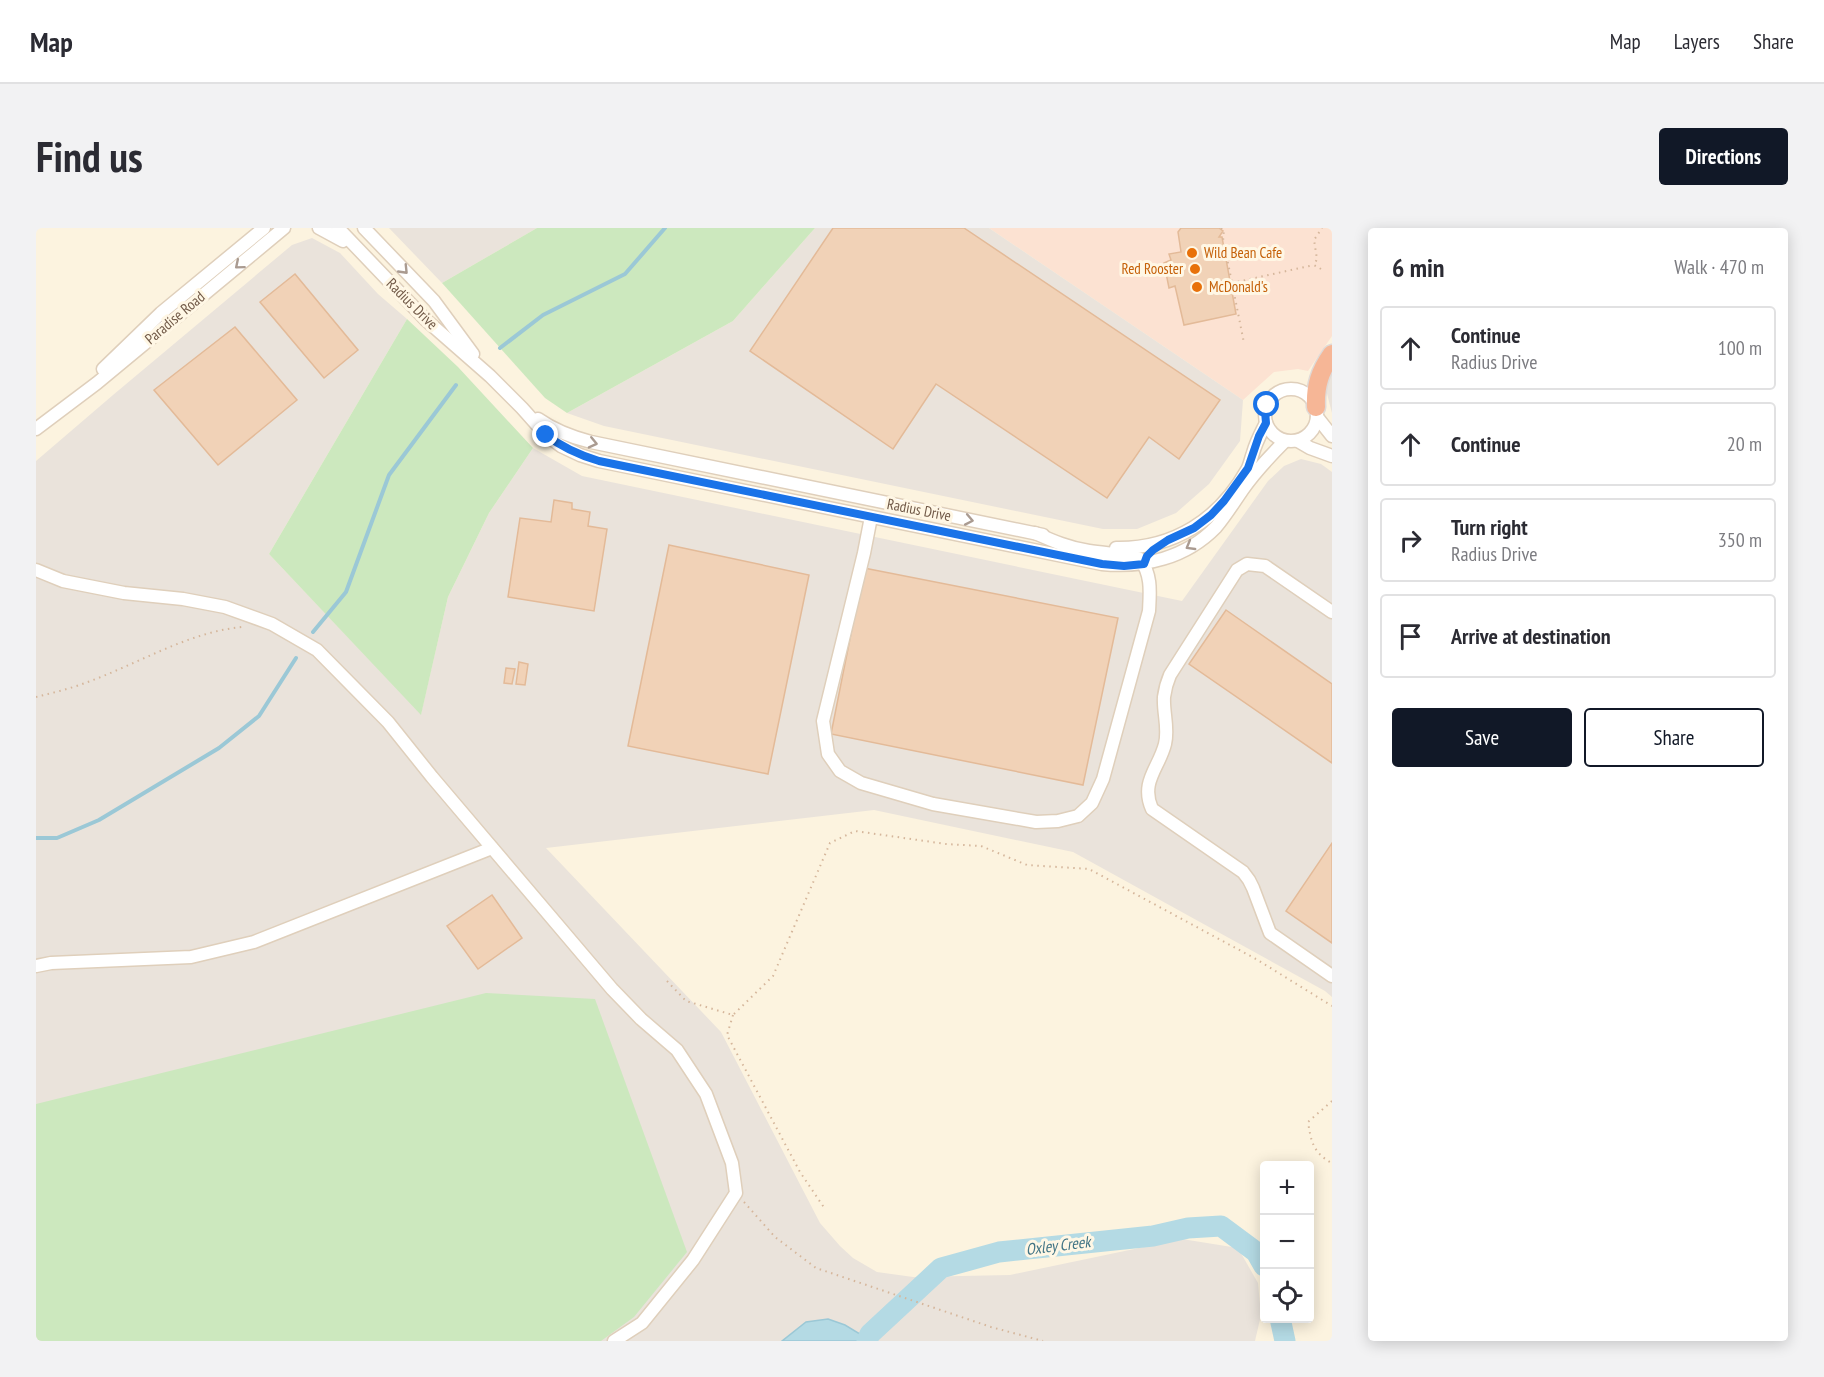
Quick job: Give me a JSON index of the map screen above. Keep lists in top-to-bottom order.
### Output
{
  "streets": {
    "street": ["Radius Drive", "Paradise Road"]
  },
  "water": ["Oxley Creek"],
  "places": ["Wild Bean Cafe", "Red Rooster", "McDonald's"],
  "page": {
    "header": "Map",
    "nav": ["Map", "Layers", "Share"],
    "buttons": [
      "Directions",
      ["Save", "Share"]
    ],
    "title": "Find us",
    "heading": ["6 min", "Walk · 470 m"],
    "list": [
      ["Continue", "Radius Drive", "100 m"],
      ["Continue", "20 m"],
      ["Turn right", "Radius Drive", "350 m"],
      "Arrive at destination"
    ],
    "map_buttons": ["+", "−"]
  }
}
